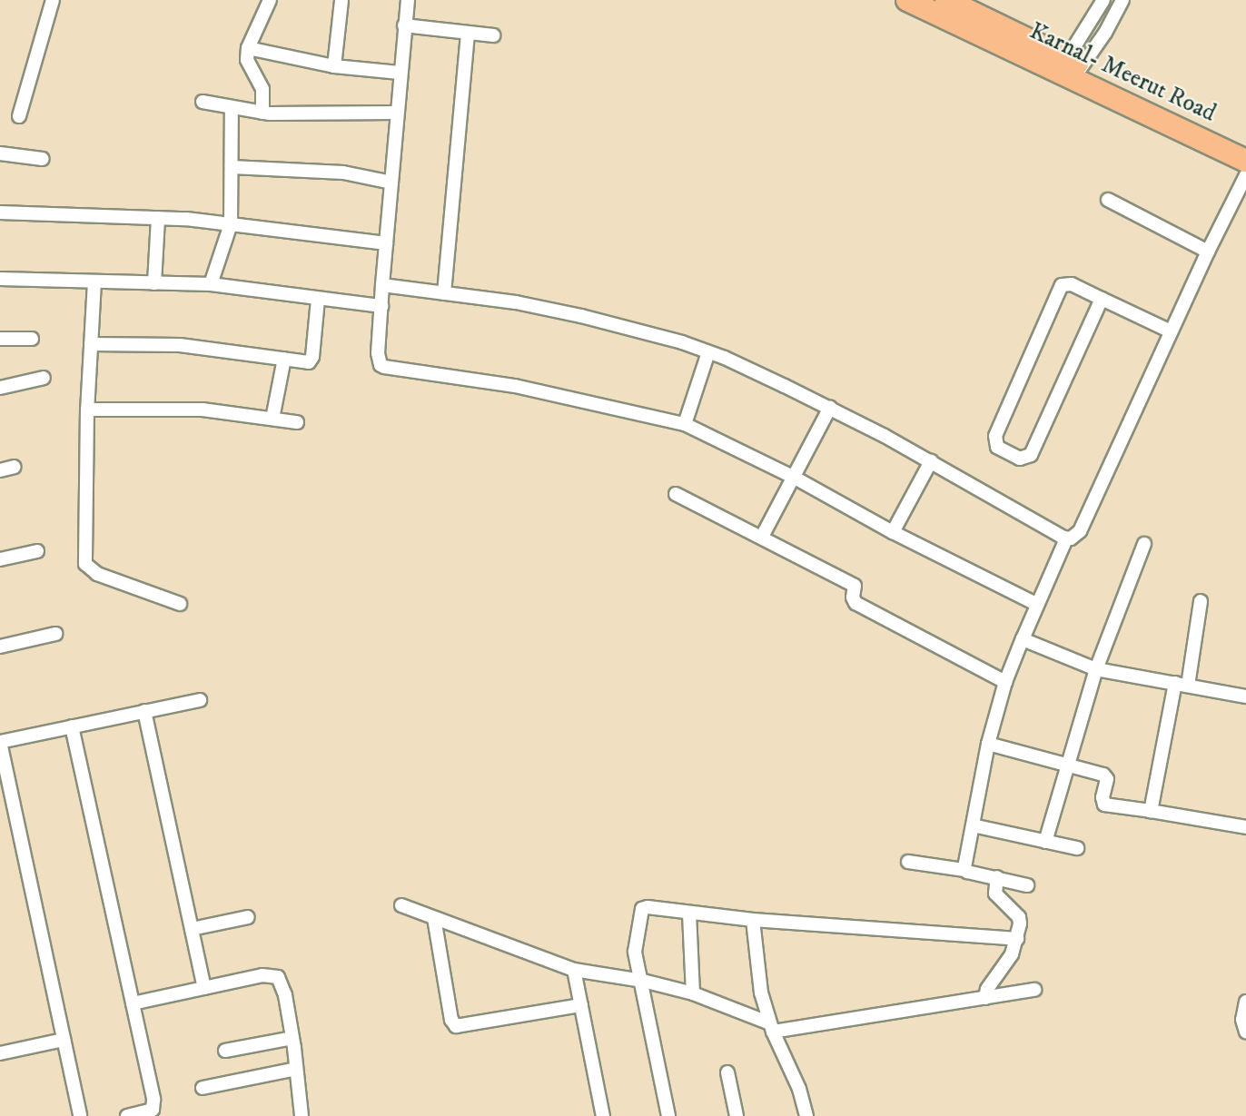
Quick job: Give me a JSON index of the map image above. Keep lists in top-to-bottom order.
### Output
{
  "streets": {
    "highway": ["Karnal- Meerut Road"]
  }
}
